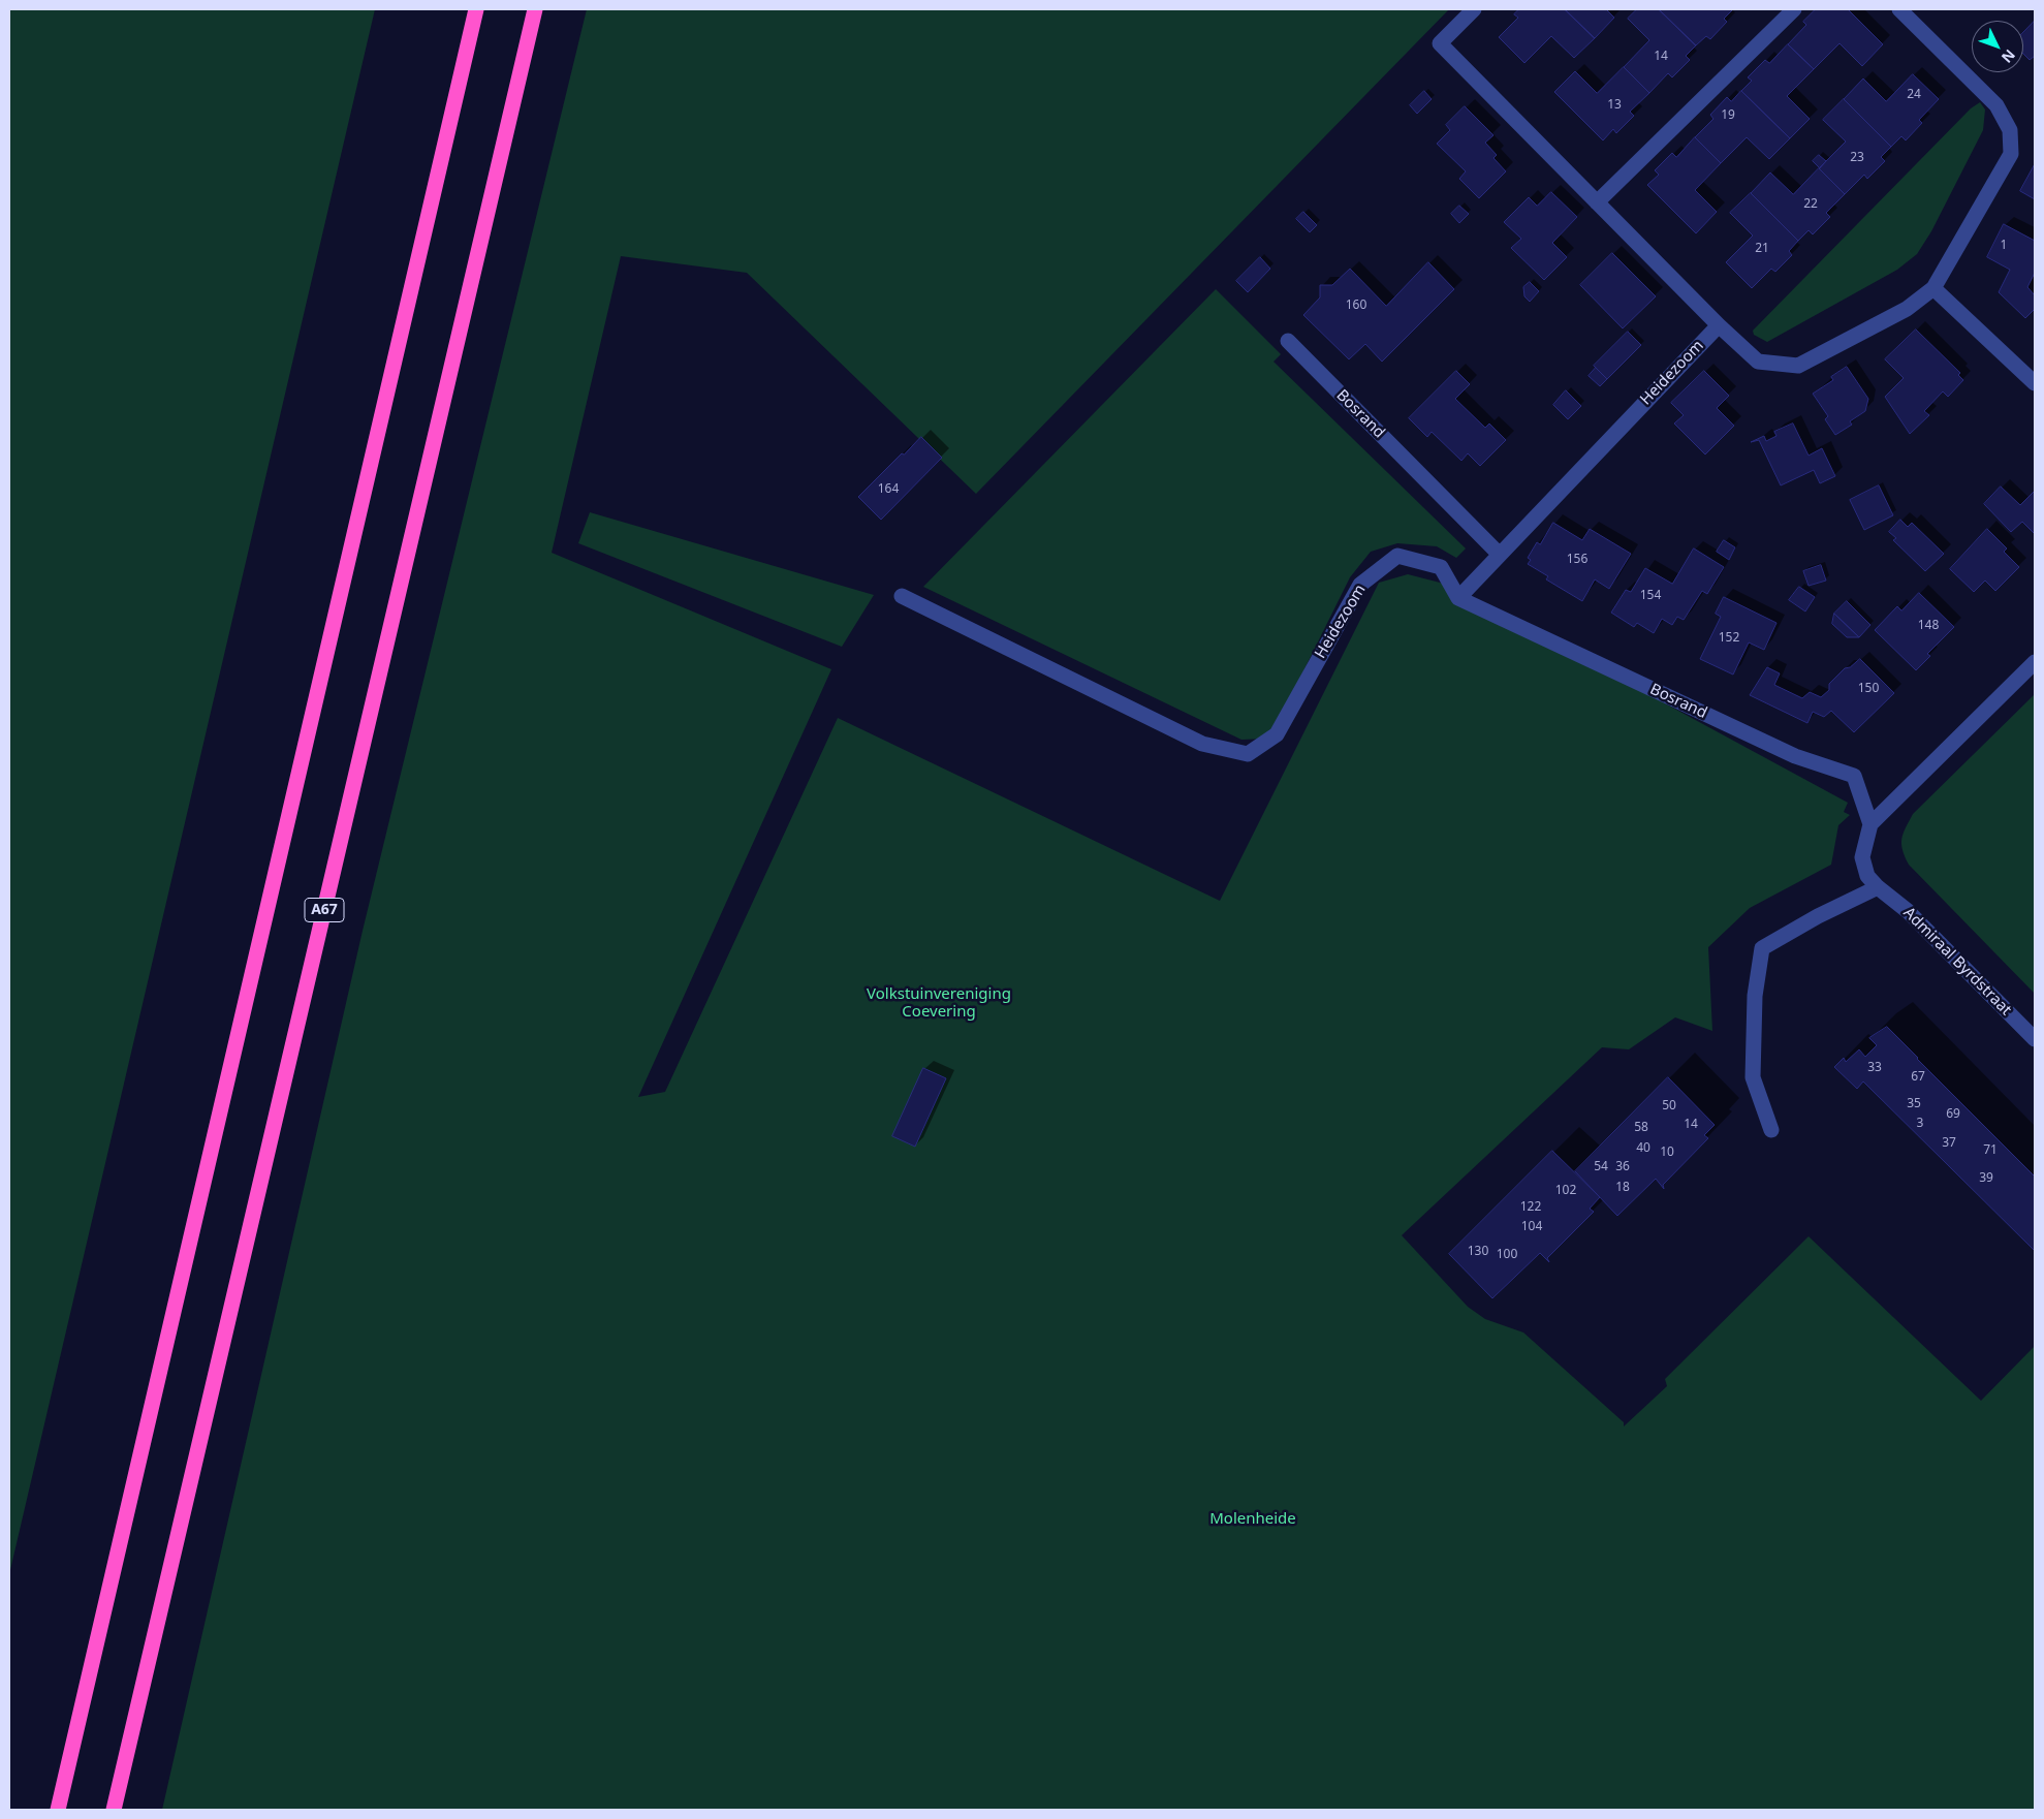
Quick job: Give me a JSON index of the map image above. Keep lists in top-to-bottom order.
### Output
{
  "streets": {
    "highway": ["A67"],
    "street": ["Heidezoom", "Bosrand", "Admiraal Byrdstraat"]
  },
  "crossings": [
    ["Heidezoom", "Bosrand"]
  ],
  "parks": ["Volkstuinvereniging Coevering", "Molenheide"],
  "house_numbers": [
    "14",
    "24",
    "13",
    "19",
    "23",
    "22",
    "1",
    "21",
    "160",
    "164",
    "156",
    "154",
    "148",
    "152",
    "150",
    "33",
    "67",
    "35",
    "50",
    "69",
    "3",
    "14",
    "58",
    "37",
    "40",
    "71",
    "10",
    "54",
    "36",
    "39",
    "18",
    "102",
    "122",
    "104",
    "130",
    "100"
  ],
  "north": "bottom right"
}
